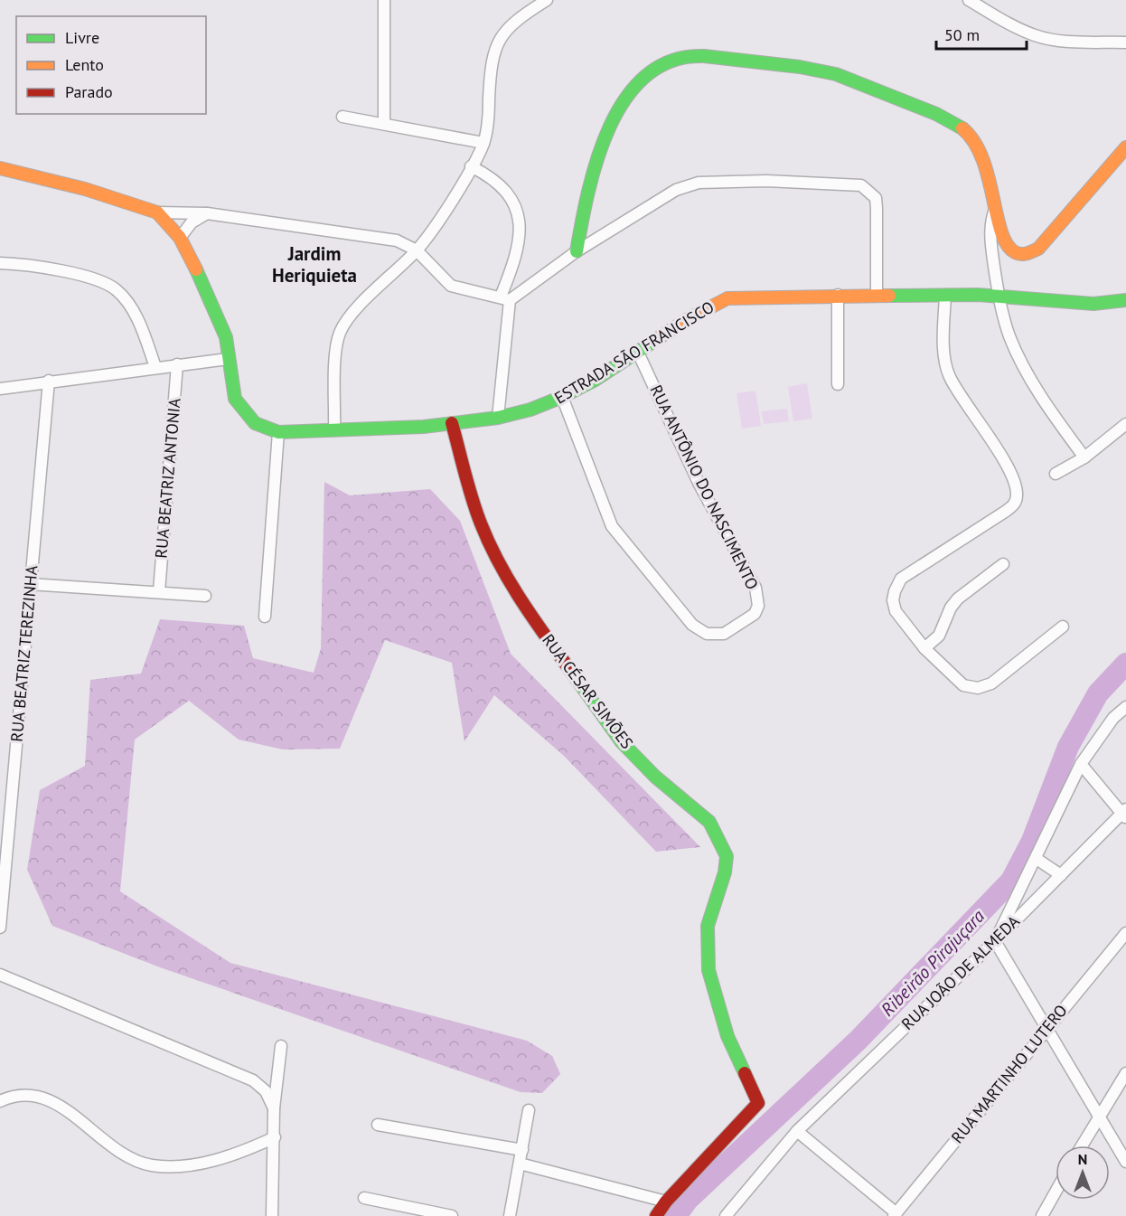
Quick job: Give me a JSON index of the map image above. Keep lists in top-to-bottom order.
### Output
{
  "streets": {
    "street": [
      "ESTRADA SÃO FRANCISCO",
      "RUA BEATRIZ ANTONIA",
      "RUA ANTÔNIO DO NASCIMENTO",
      "RUA BEATRIZ TEREZINHA",
      "RUA CÉSAR SIMÕES",
      "RUA JOÃO DE ALMEDA",
      "RUA MARTINHO LUTERO"
    ]
  },
  "crossings": [
    ["ESTRADA SÃO FRANCISCO", "RUA ANTÔNIO DO NASCIMENTO"],
    ["ESTRADA SÃO FRANCISCO", "RUA CÉSAR SIMÕES"]
  ],
  "districts": ["Jardim Heriquieta"],
  "water": ["Ribeirão Pirajuçara"],
  "legend": ["Livre", "Lento", "Parado"],
  "scale_bar": "50 m",
  "north": "top"
}
